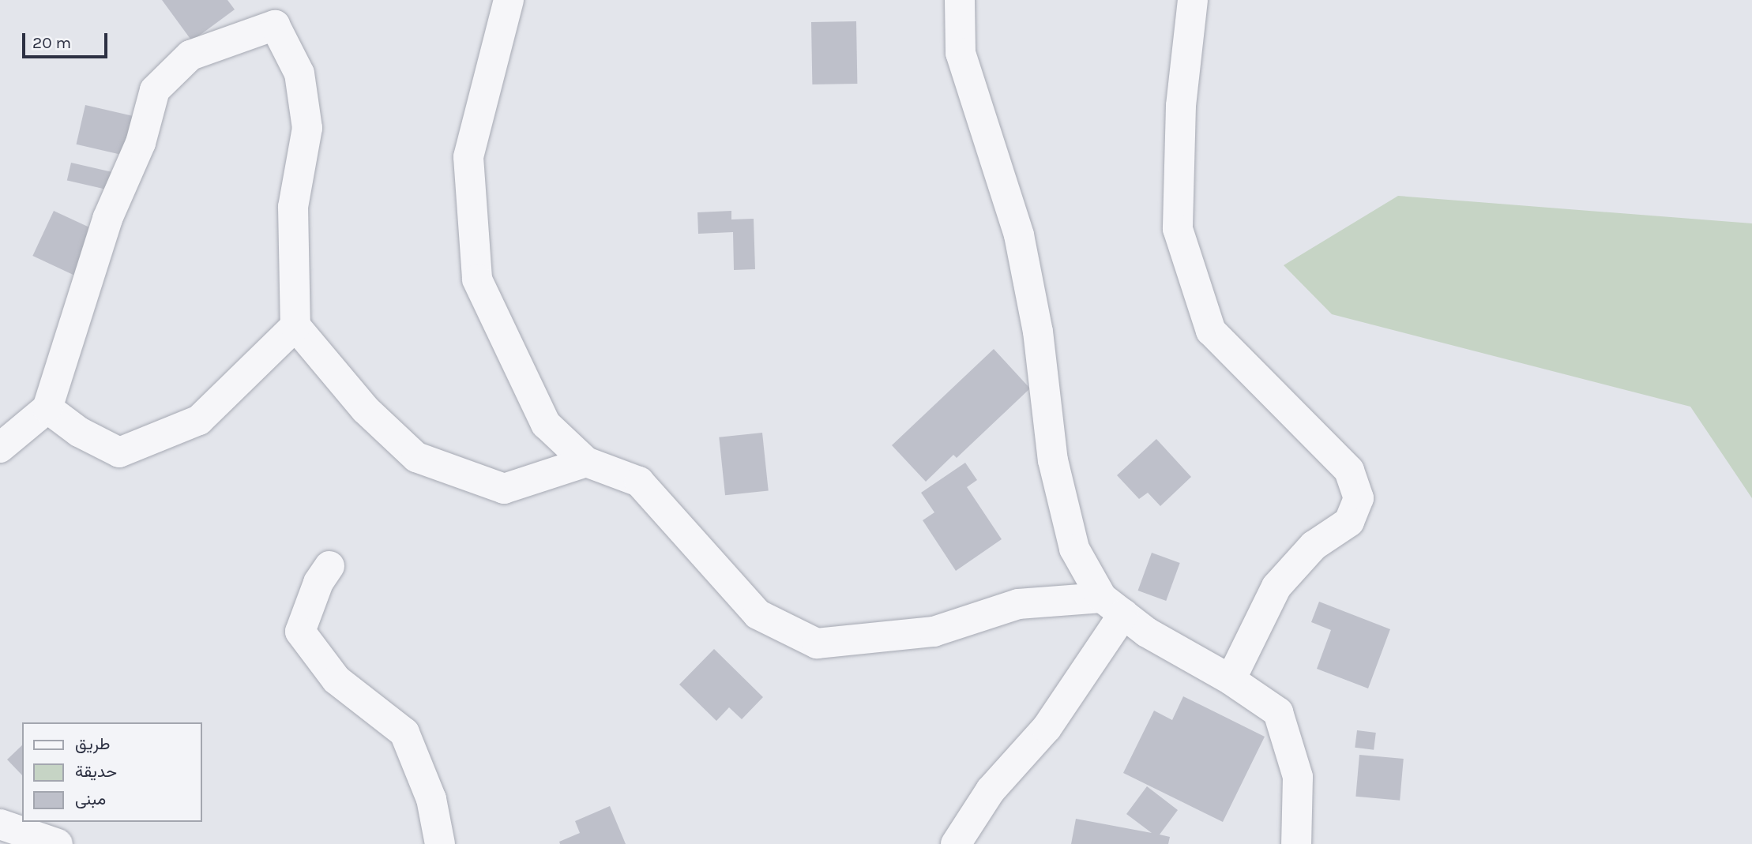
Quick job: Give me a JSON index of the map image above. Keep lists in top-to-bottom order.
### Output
{
  "legend": ["طريق", "حديقة", "مبنى"],
  "scale_bar": "20 m"
}
